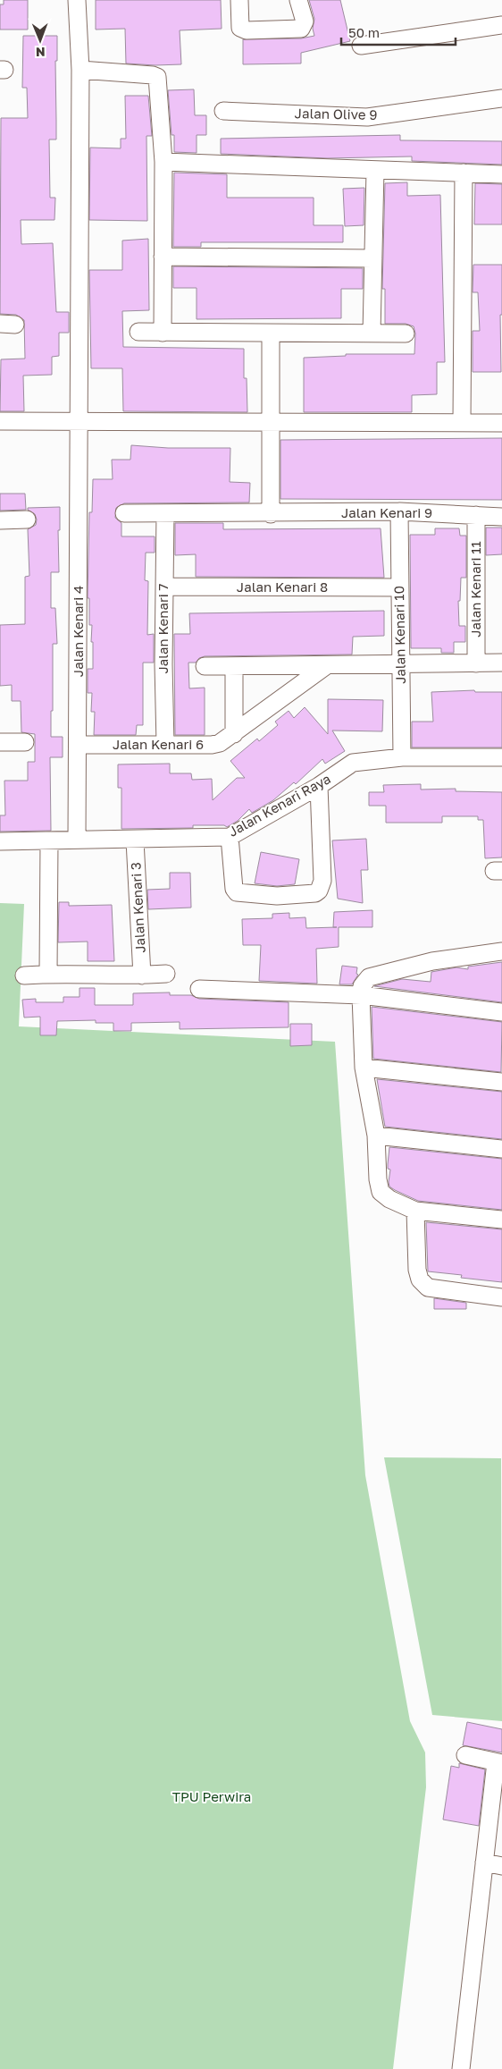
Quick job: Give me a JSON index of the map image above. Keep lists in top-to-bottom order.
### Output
{
  "streets": {
    "street": [
      "Jalan Olive 9",
      "Jalan Kenari 9",
      "Jalan Kenari 8",
      "Jalan Kenari 11",
      "Jalan Kenari 7",
      "Jalan Kenari 4",
      "Jalan Kenari 10",
      "Jalan Kenari 6",
      "Jalan Kenari Raya",
      "Jalan Kenari 3"
    ]
  },
  "crossings": [
    ["Jalan Kenari 9", "Jalan Kenari 11"],
    ["Jalan Kenari 9", "Jalan Kenari 7"],
    ["Jalan Kenari 9", "Jalan Kenari 10"],
    ["Jalan Kenari 8", "Jalan Kenari 7"],
    ["Jalan Kenari 8", "Jalan Kenari 10"],
    ["Jalan Kenari 7", "Jalan Kenari 6"],
    ["Jalan Kenari 4", "Jalan Kenari 6"],
    ["Jalan Kenari 4", "Jalan Kenari Raya"],
    ["Jalan Kenari 10", "Jalan Kenari Raya"],
    ["Jalan Kenari Raya", "Jalan Kenari 3"]
  ],
  "parks": ["TPU Perwira"],
  "scale_bar": "50 m",
  "north": "bottom"
}
